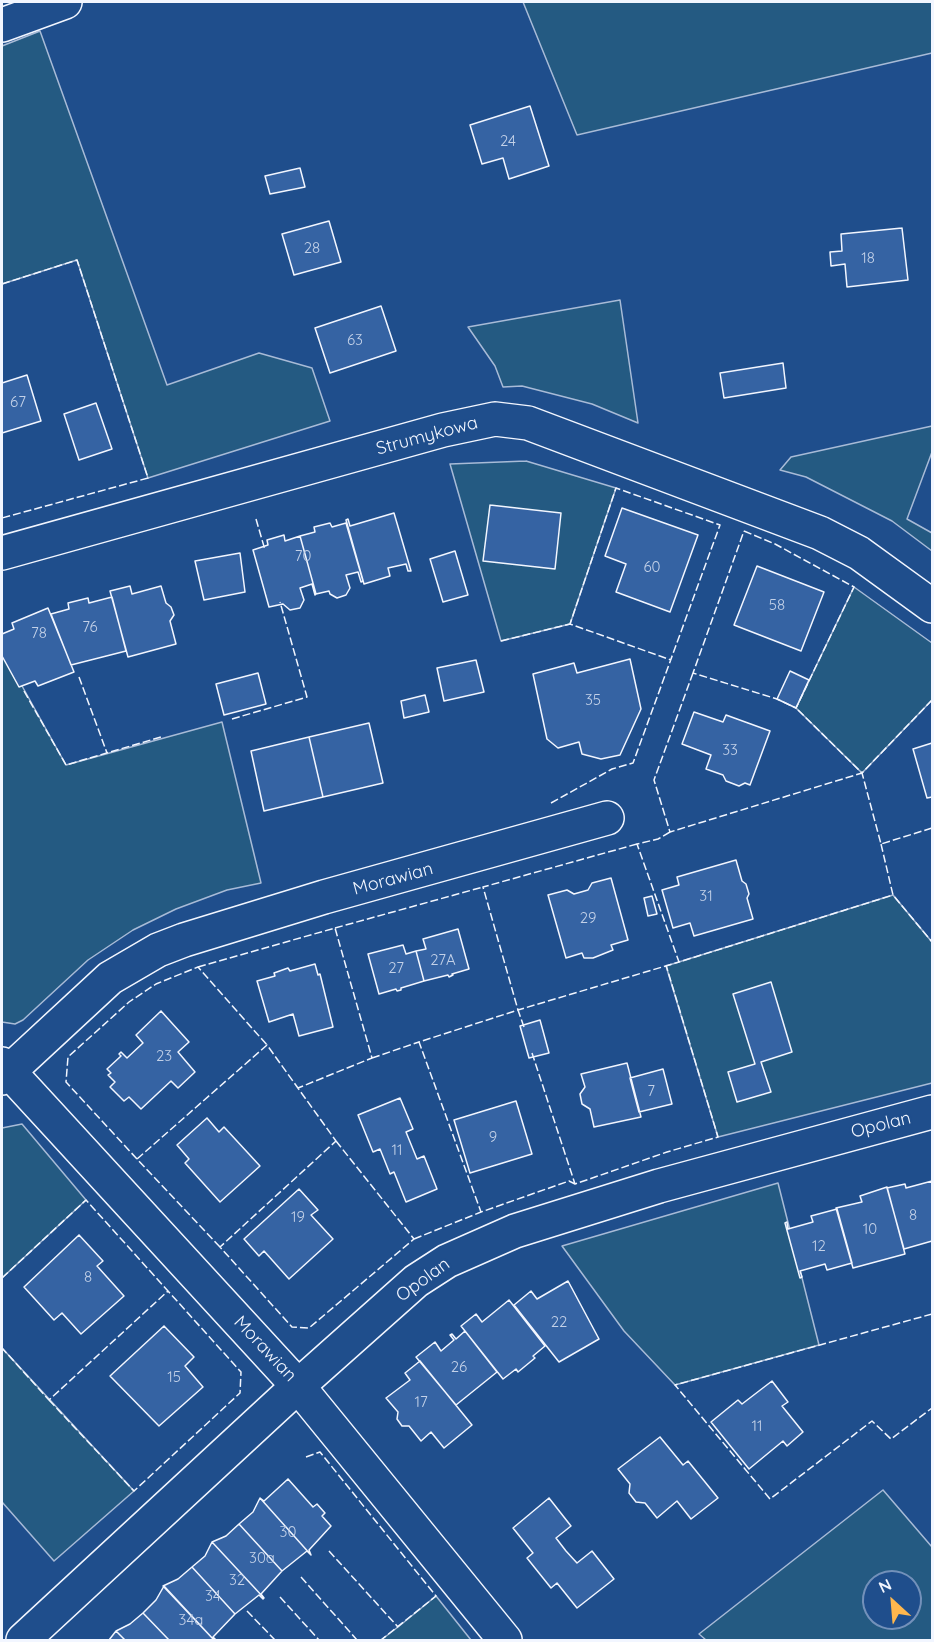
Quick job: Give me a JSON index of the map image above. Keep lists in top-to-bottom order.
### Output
{
  "streets": {
    "street": ["Strumykowa", "Morawian", "Opolan"]
  },
  "crossings": [
    ["Morawian", "Opolan"]
  ],
  "house_numbers": [
    "24",
    "28",
    "18",
    "63",
    "67",
    "70",
    "60",
    "58",
    "76",
    "78",
    "35",
    "33",
    "31",
    "29",
    "27A",
    "27",
    "23",
    "7",
    "9",
    "11",
    "8",
    "19",
    "10",
    "12",
    "8",
    "22",
    "26",
    "15",
    "17",
    "11",
    "30",
    "30a",
    "32",
    "34",
    "34a"
  ],
  "north": "top left"
}
